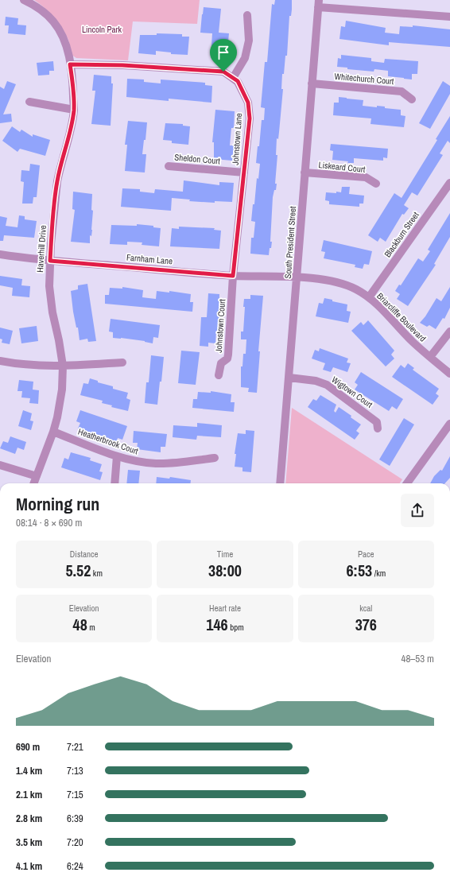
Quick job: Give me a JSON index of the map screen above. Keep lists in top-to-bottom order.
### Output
{
  "streets": {
    "street": [
      "Whitechurch Court",
      "Johnstown Lane",
      "Sheldon Court",
      "Liskeard Court",
      "Blackburn Street",
      "South President Street",
      "Haverhill Drive",
      "Farnham Lane",
      "Briarcliffe Boulevard",
      "Johnstown Court",
      "Wigtown Court",
      "Heatherbrook Court"
    ]
  },
  "crossings": [
    ["Whitechurch Court", "South President Street"],
    ["Johnstown Lane", "Sheldon Court"],
    ["Johnstown Lane", "Haverhill Drive"],
    ["Johnstown Lane", "Farnham Lane"],
    ["Johnstown Lane", "Johnstown Court"],
    ["Liskeard Court", "South President Street"],
    ["Blackburn Street", "Briarcliffe Boulevard"],
    ["South President Street", "Farnham Lane"],
    ["South President Street", "Briarcliffe Boulevard"],
    ["South President Street", "Wigtown Court"],
    ["Haverhill Drive", "Farnham Lane"],
    ["Haverhill Drive", "Heatherbrook Court"],
    ["Farnham Lane", "Briarcliffe Boulevard"],
    ["Farnham Lane", "Johnstown Court"]
  ],
  "parks": ["Lincoln Park"],
  "page": {
    "heading": ["Morning run", "08:14 · 8 × 690 m"],
    "stats": [
      ["Distance", "5.52 km"],
      ["Time", "38:00"],
      ["Pace", "6:53 /km"],
      ["Elevation", "48 m"],
      ["Heart rate", "146 bpm"],
      ["kcal", "376"]
    ],
    "chart": ["Elevation", "48–53 m"],
    "list": [
      {
        "name": "690 m",
        "note": "7:21"
      },
      {
        "name": "1.4 km",
        "note": "7:13"
      },
      {
        "name": "2.1 km",
        "note": "7:15"
      },
      {
        "name": "2.8 km",
        "note": "6:39"
      },
      {
        "name": "3.5 km",
        "note": "7:20"
      },
      {
        "name": "4.1 km",
        "note": "6:24"
      }
    ]
  }
}
